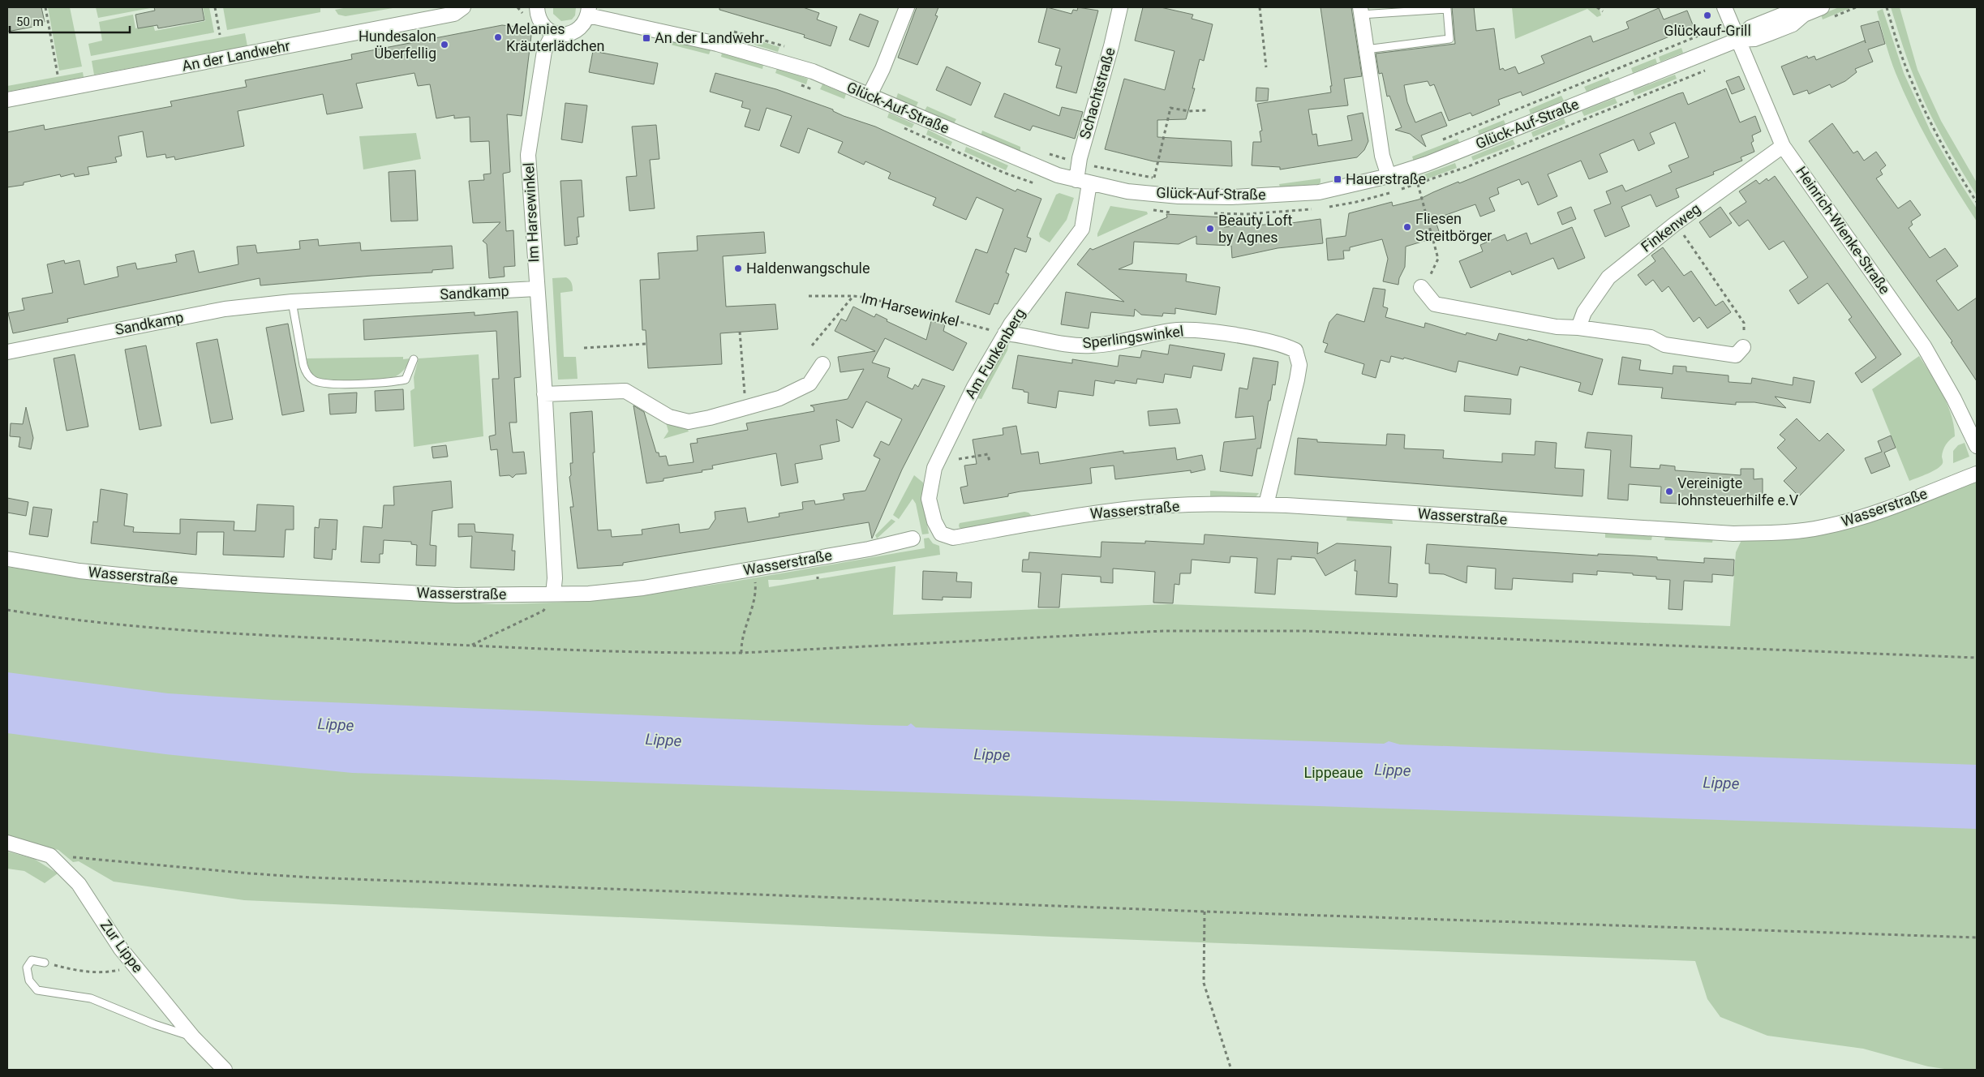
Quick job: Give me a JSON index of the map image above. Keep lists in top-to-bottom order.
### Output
{
  "streets": {
    "street": [
      "An der Landwehr",
      "Schachtstraße",
      "Glück-Auf-Straße",
      "Im Harsewinkel",
      "Finkenweg",
      "Heinrich-Wienke-Straße",
      "Sandkamp",
      "Sperlingswinkel",
      "Am Funkenberg",
      "Wasserstraße",
      "Zur Lippe"
    ]
  },
  "crossings": [
    ["Schachtstraße", "Glück-Auf-Straße"],
    ["Schachtstraße", "Am Funkenberg"],
    ["Glück-Auf-Straße", "Heinrich-Wienke-Straße"],
    ["Glück-Auf-Straße", "Am Funkenberg"],
    ["Im Harsewinkel", "Sandkamp"],
    ["Im Harsewinkel", "Sperlingswinkel"],
    ["Im Harsewinkel", "Am Funkenberg"],
    ["Im Harsewinkel", "Wasserstraße"],
    ["Finkenweg", "Heinrich-Wienke-Straße"],
    ["Sperlingswinkel", "Am Funkenberg"],
    ["Sperlingswinkel", "Wasserstraße"],
    ["Am Funkenberg", "Wasserstraße"]
  ],
  "water": ["Lippe"],
  "parks": ["Lippeaue"],
  "places": {
    "other": [
      "Glückauf-Grill",
      "Melanies Kräuterlädchen",
      "Hundesalon Überfellig",
      "Fliesen Streitbörger",
      "Beauty Loft by Agnes",
      "Haldenwangschule",
      "Vereinigte lohnsteuerhilfe e.V"
    ],
    "transit": ["An der Landwehr", "Hauerstraße"]
  },
  "scale_bar": "50 m"
}
